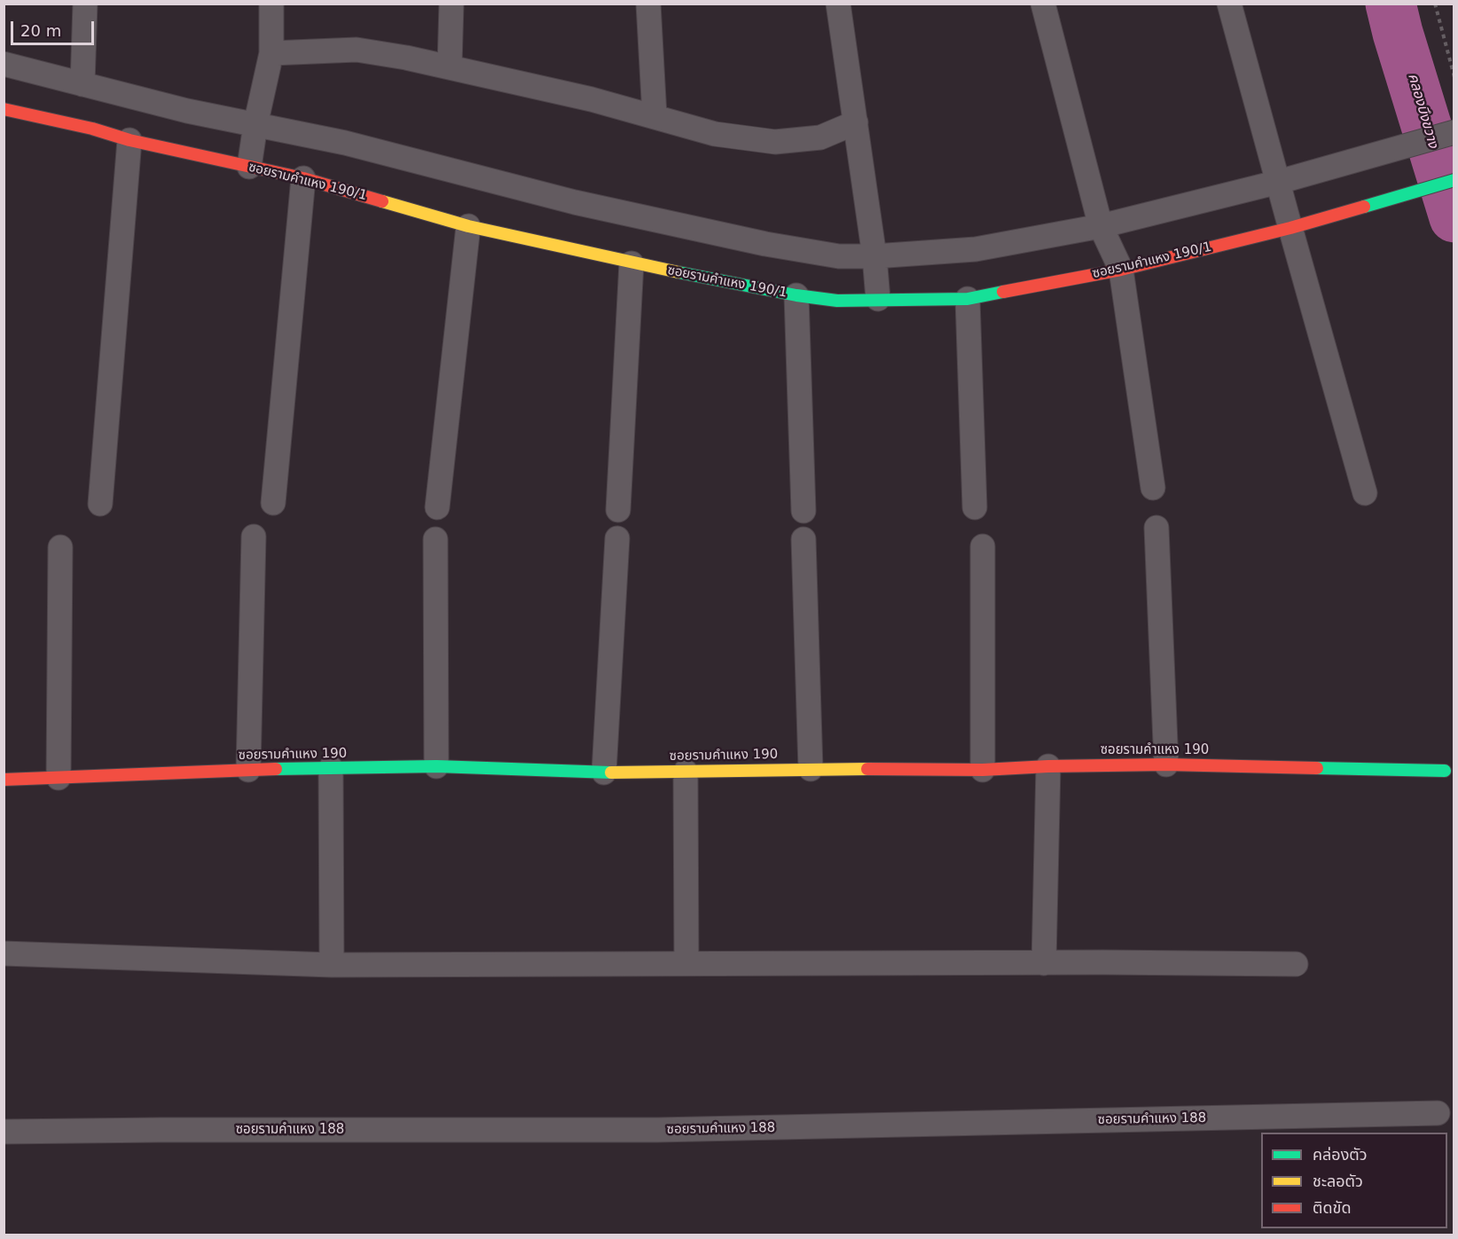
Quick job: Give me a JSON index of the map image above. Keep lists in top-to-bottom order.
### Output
{
  "streets": {
    "street": ["ซอยรามคำแหง 190/1", "ซอยรามคำแหง 190", "ซอยรามคำแหง 188"]
  },
  "water": ["คลองบึงขวาง"],
  "legend": ["คล่องตัว", "ชะลอตัว", "ติดขัด"],
  "scale_bar": "20 m"
}
